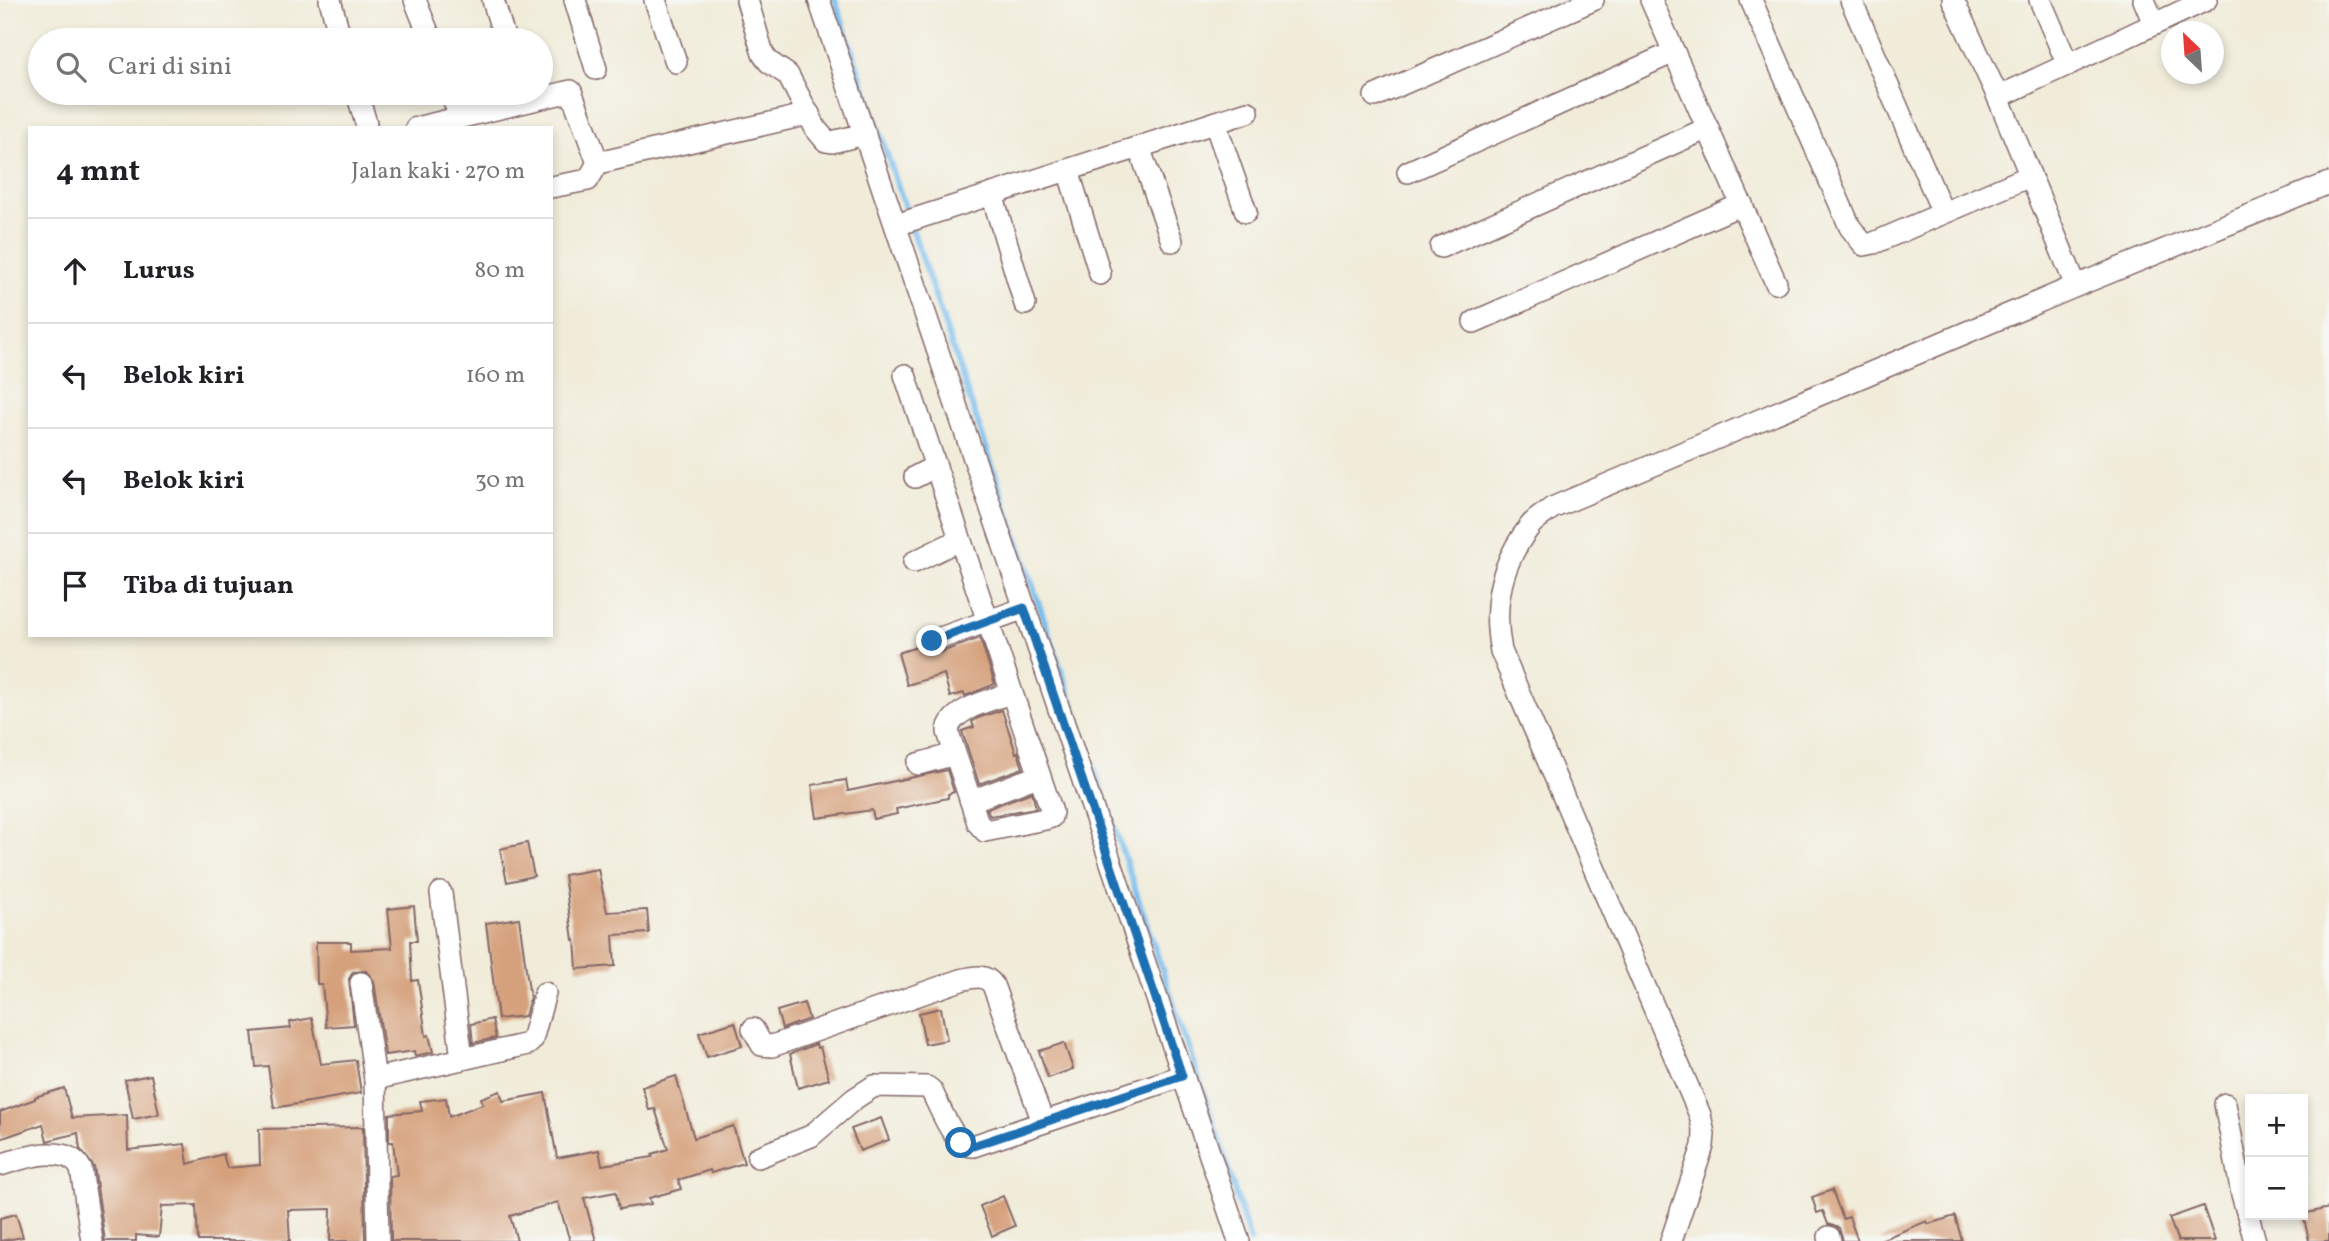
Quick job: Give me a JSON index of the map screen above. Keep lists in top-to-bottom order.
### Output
{
  "north": "top left",
  "page": {
    "search": "Cari di sini",
    "heading": ["4 mnt", "Jalan kaki · 270 m"],
    "list": [
      ["Lurus", "80 m"],
      ["Belok kiri", "160 m"],
      ["Belok kiri", "30 m"],
      "Tiba di tujuan"
    ],
    "map_buttons": ["+", "−"]
  }
}
